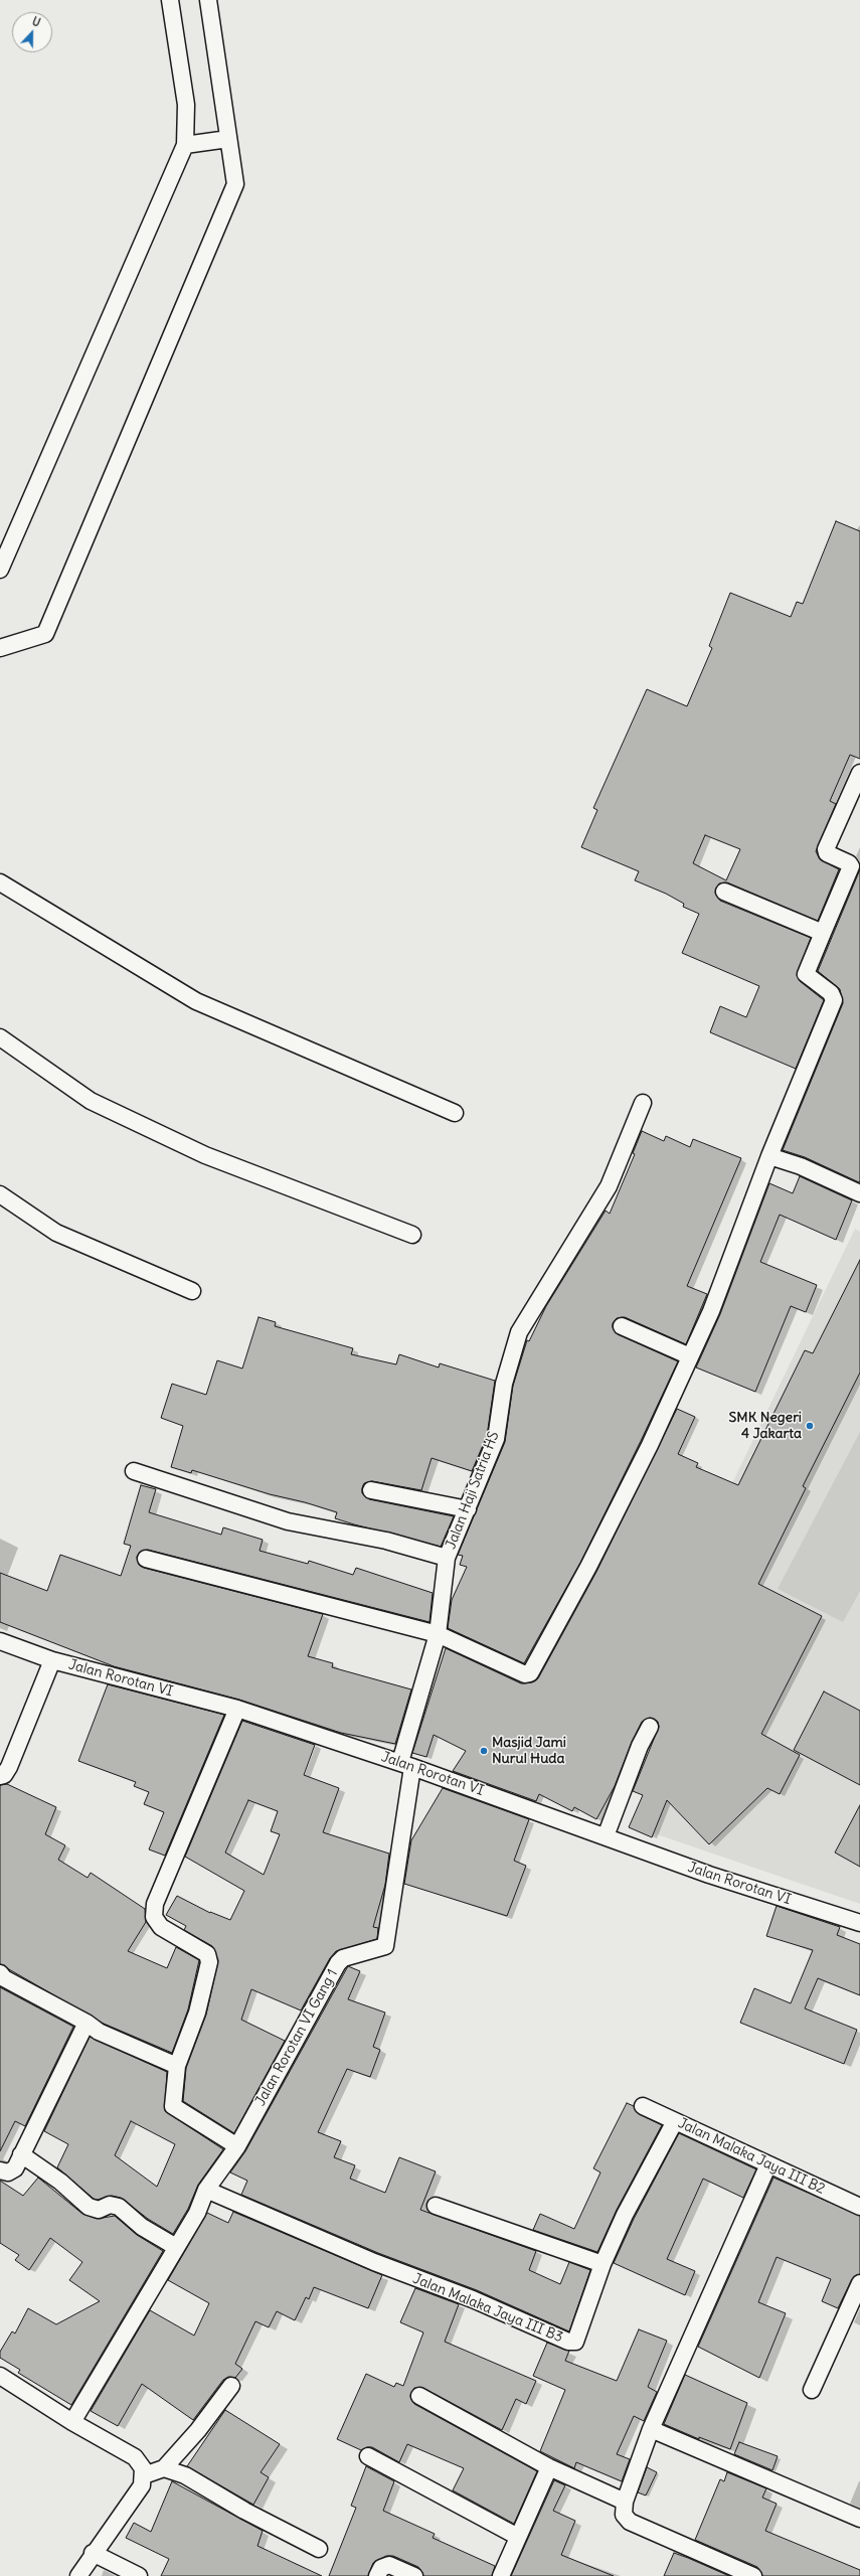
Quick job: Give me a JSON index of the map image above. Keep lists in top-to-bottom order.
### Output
{
  "streets": {
    "street": [
      "Jalan Haji Satria HS",
      "Jalan Rorotan VI",
      "Jalan Rorotan VI Gang 1",
      "Jalan Malaka Jaya III B2",
      "Jalan Malaka Jaya III B3"
    ]
  },
  "crossings": [
    ["Jalan Haji Satria HS", "Jalan Rorotan VI"],
    ["Jalan Haji Satria HS", "Jalan Rorotan VI Gang 1"],
    ["Jalan Rorotan VI", "Jalan Rorotan VI Gang 1"]
  ],
  "places": ["SMK Negeri 4 Jakarta", "Masjid Jami Nurul Huda"],
  "north": "top"
}
